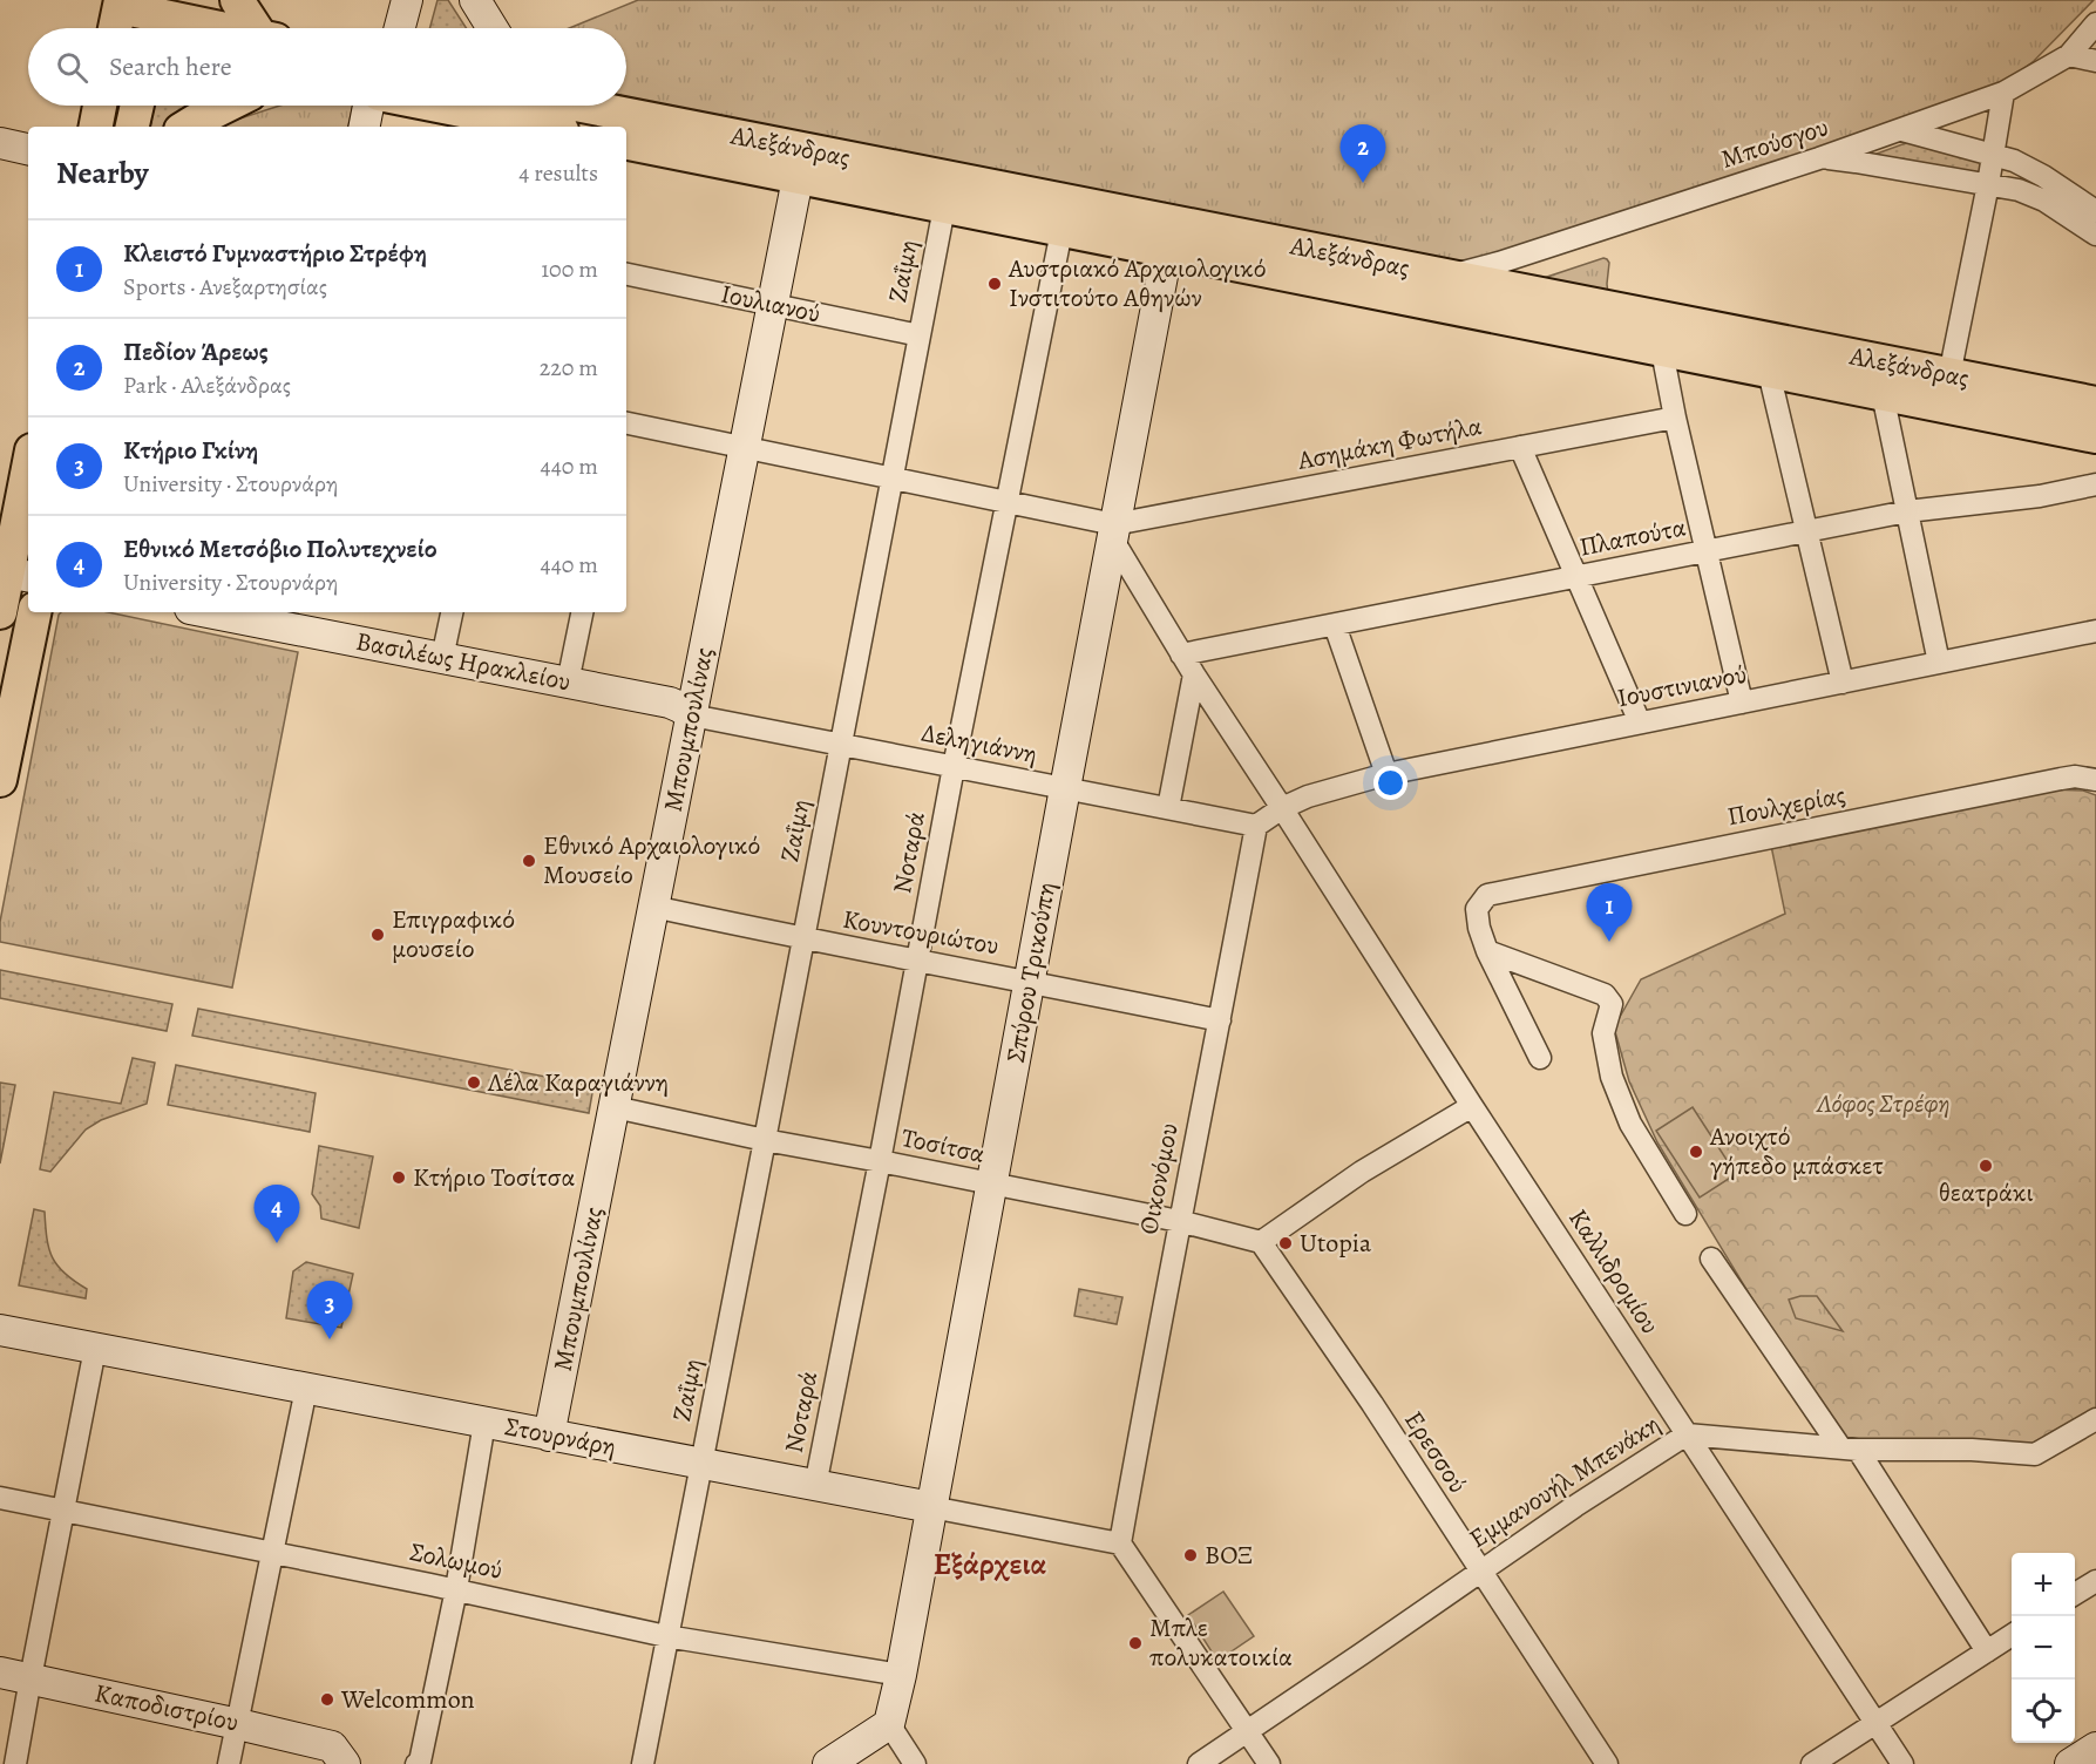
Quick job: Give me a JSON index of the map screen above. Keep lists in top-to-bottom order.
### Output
{
  "streets": {
    "main road": ["Αλεξάνδρας"],
    "street": [
      "Μπούσγου",
      "Ζαΐμη",
      "Ιουλιανού",
      "Ασημάκη Φωτήλα",
      "Πλαπούτα",
      "Βασιλέως Ηρακλείου",
      "Ιουστινιανού",
      "Μπουμπουλίνας",
      "Δεληγιάννη",
      "Πουλχερίας",
      "Νοταρά",
      "Κουντουριώτου",
      "Σπύρου Τρικούπη",
      "Τοσίτσα",
      "Οικονόμου",
      "Καλλιδρομίου",
      "Στουρνάρη",
      "Ερεσσού",
      "Εμμανουήλ Μπενάκη",
      "Σολωμού",
      "Καποδιστρίου"
    ]
  },
  "crossings": [
    ["Μπούσγου", "Αλεξάνδρας"],
    ["Αλεξάνδρας", "Ζαΐμη"],
    ["Αλεξάνδρας", "Μπουμπουλίνας"],
    ["Αλεξάνδρας", "Νοταρά"],
    ["Αλεξάνδρας", "Σπύρου Τρικούπη"],
    ["Ζαΐμη", "Ιουλιανού"],
    ["Ζαΐμη", "Δεληγιάννη"],
    ["Ζαΐμη", "Κουντουριώτου"],
    ["Ζαΐμη", "Τοσίτσα"],
    ["Ζαΐμη", "Στουρνάρη"],
    ["Ζαΐμη", "Σολωμού"],
    ["Ιουλιανού", "Μπουμπουλίνας"],
    ["Ασημάκη Φωτήλα", "Σπύρου Τρικούπη"],
    ["Ασημάκη Φωτήλα", "Καλλιδρομίου"],
    ["Πλαπούτα", "Καλλιδρομίου"],
    ["Βασιλέως Ηρακλείου", "Μπουμπουλίνας"],
    ["Βασιλέως Ηρακλείου", "Δεληγιάννη"],
    ["Ιουστινιανού", "Καλλιδρομίου"],
    ["Μπουμπουλίνας", "Δεληγιάννη"],
    ["Μπουμπουλίνας", "Κουντουριώτου"],
    ["Μπουμπουλίνας", "Τοσίτσα"],
    ["Μπουμπουλίνας", "Στουρνάρη"],
    ["Δεληγιάννη", "Νοταρά"],
    ["Δεληγιάννη", "Σπύρου Τρικούπη"],
    ["Δεληγιάννη", "Οικονόμου"],
    ["Νοταρά", "Κουντουριώτου"],
    ["Νοταρά", "Τοσίτσα"],
    ["Νοταρά", "Στουρνάρη"],
    ["Κουντουριώτου", "Σπύρου Τρικούπη"],
    ["Κουντουριώτου", "Οικονόμου"],
    ["Σπύρου Τρικούπη", "Τοσίτσα"],
    ["Σπύρου Τρικούπη", "Καλλιδρομίου"],
    ["Σπύρου Τρικούπη", "Στουρνάρη"],
    ["Σπύρου Τρικούπη", "Σολωμού"],
    ["Τοσίτσα", "Οικονόμου"],
    ["Τοσίτσα", "Ερεσσού"],
    ["Οικονόμου", "Στουρνάρη"],
    ["Καλλιδρομίου", "Εμμανουήλ Μπενάκη"],
    ["Ερεσσού", "Εμμανουήλ Μπενάκη"]
  ],
  "districts": ["Εξάρχεια"],
  "parks": ["Λόφος Στρέφη"],
  "places": [
    "Αυστριακό Αρχαιολογικό Ινστιτούτο Αθηνών",
    "Εθνικό Αρχαιολογικό Μουσείο",
    "Επιγραφικό μουσείο",
    "Λέλα Καραγιάννη",
    "Ανοιχτό γήπεδο μπάσκετ",
    "θεατράκι",
    "Κτήριο Τοσίτσα",
    "Utopia",
    "ΒΟΞ",
    "Μπλε πολυκατοικία",
    "Welcommon"
  ],
  "page": {
    "search": "Search here",
    "pins": [
      "2",
      "1",
      "4",
      "3"
    ],
    "heading": ["Nearby", "4 results"],
    "list": [
      {
        "mark": "1",
        "name": "Κλειστό Γυμναστήριο Στρέφη",
        "note": "Sports · Ανεξαρτησίας",
        "value": "100 m"
      },
      {
        "mark": "2",
        "name": "Πεδίον Άρεως",
        "note": "Park · Αλεξάνδρας",
        "value": "220 m"
      },
      {
        "mark": "3",
        "name": "Κτήριο Γκίνη",
        "note": "University · Στουρνάρη",
        "value": "440 m"
      },
      {
        "mark": "4",
        "name": "Εθνικό Μετσόβιο Πολυτεχνείο",
        "note": "University · Στουρνάρη",
        "value": "440 m"
      }
    ],
    "map_buttons": ["+", "−"]
  }
}
